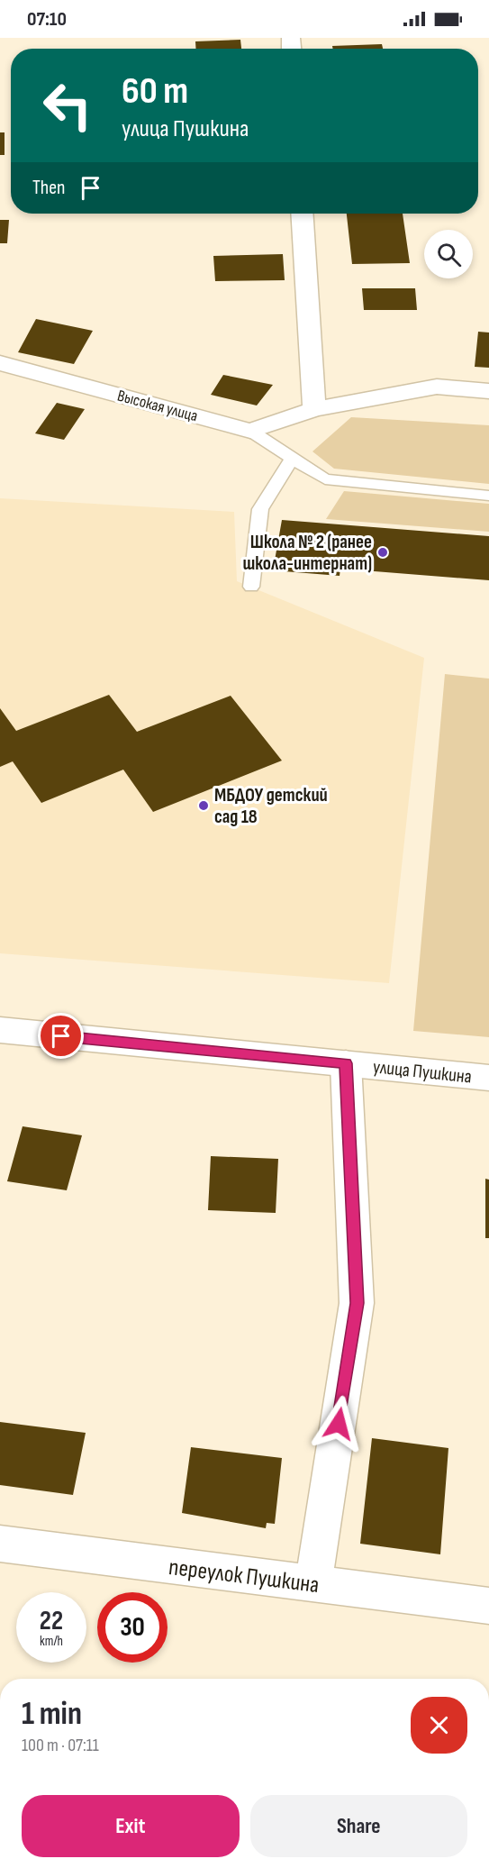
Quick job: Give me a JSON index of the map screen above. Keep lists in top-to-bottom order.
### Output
{
  "streets": {
    "street": ["Высокая улица", "улица Пушкина", "переулок Пушкина"]
  },
  "places": ["Школа № 2 (ранее школа-интернат)", "МБДОУ детский сад 18"],
  "page": {
    "status": "07:10",
    "turn": ["60 m", "улица Пушкина"],
    "then": "Then",
    "speed": "22 km/h",
    "limit": "30",
    "heading": ["1 min", "100 m · 07:11"],
    "buttons": ["Exit", "Share"]
  }
}
